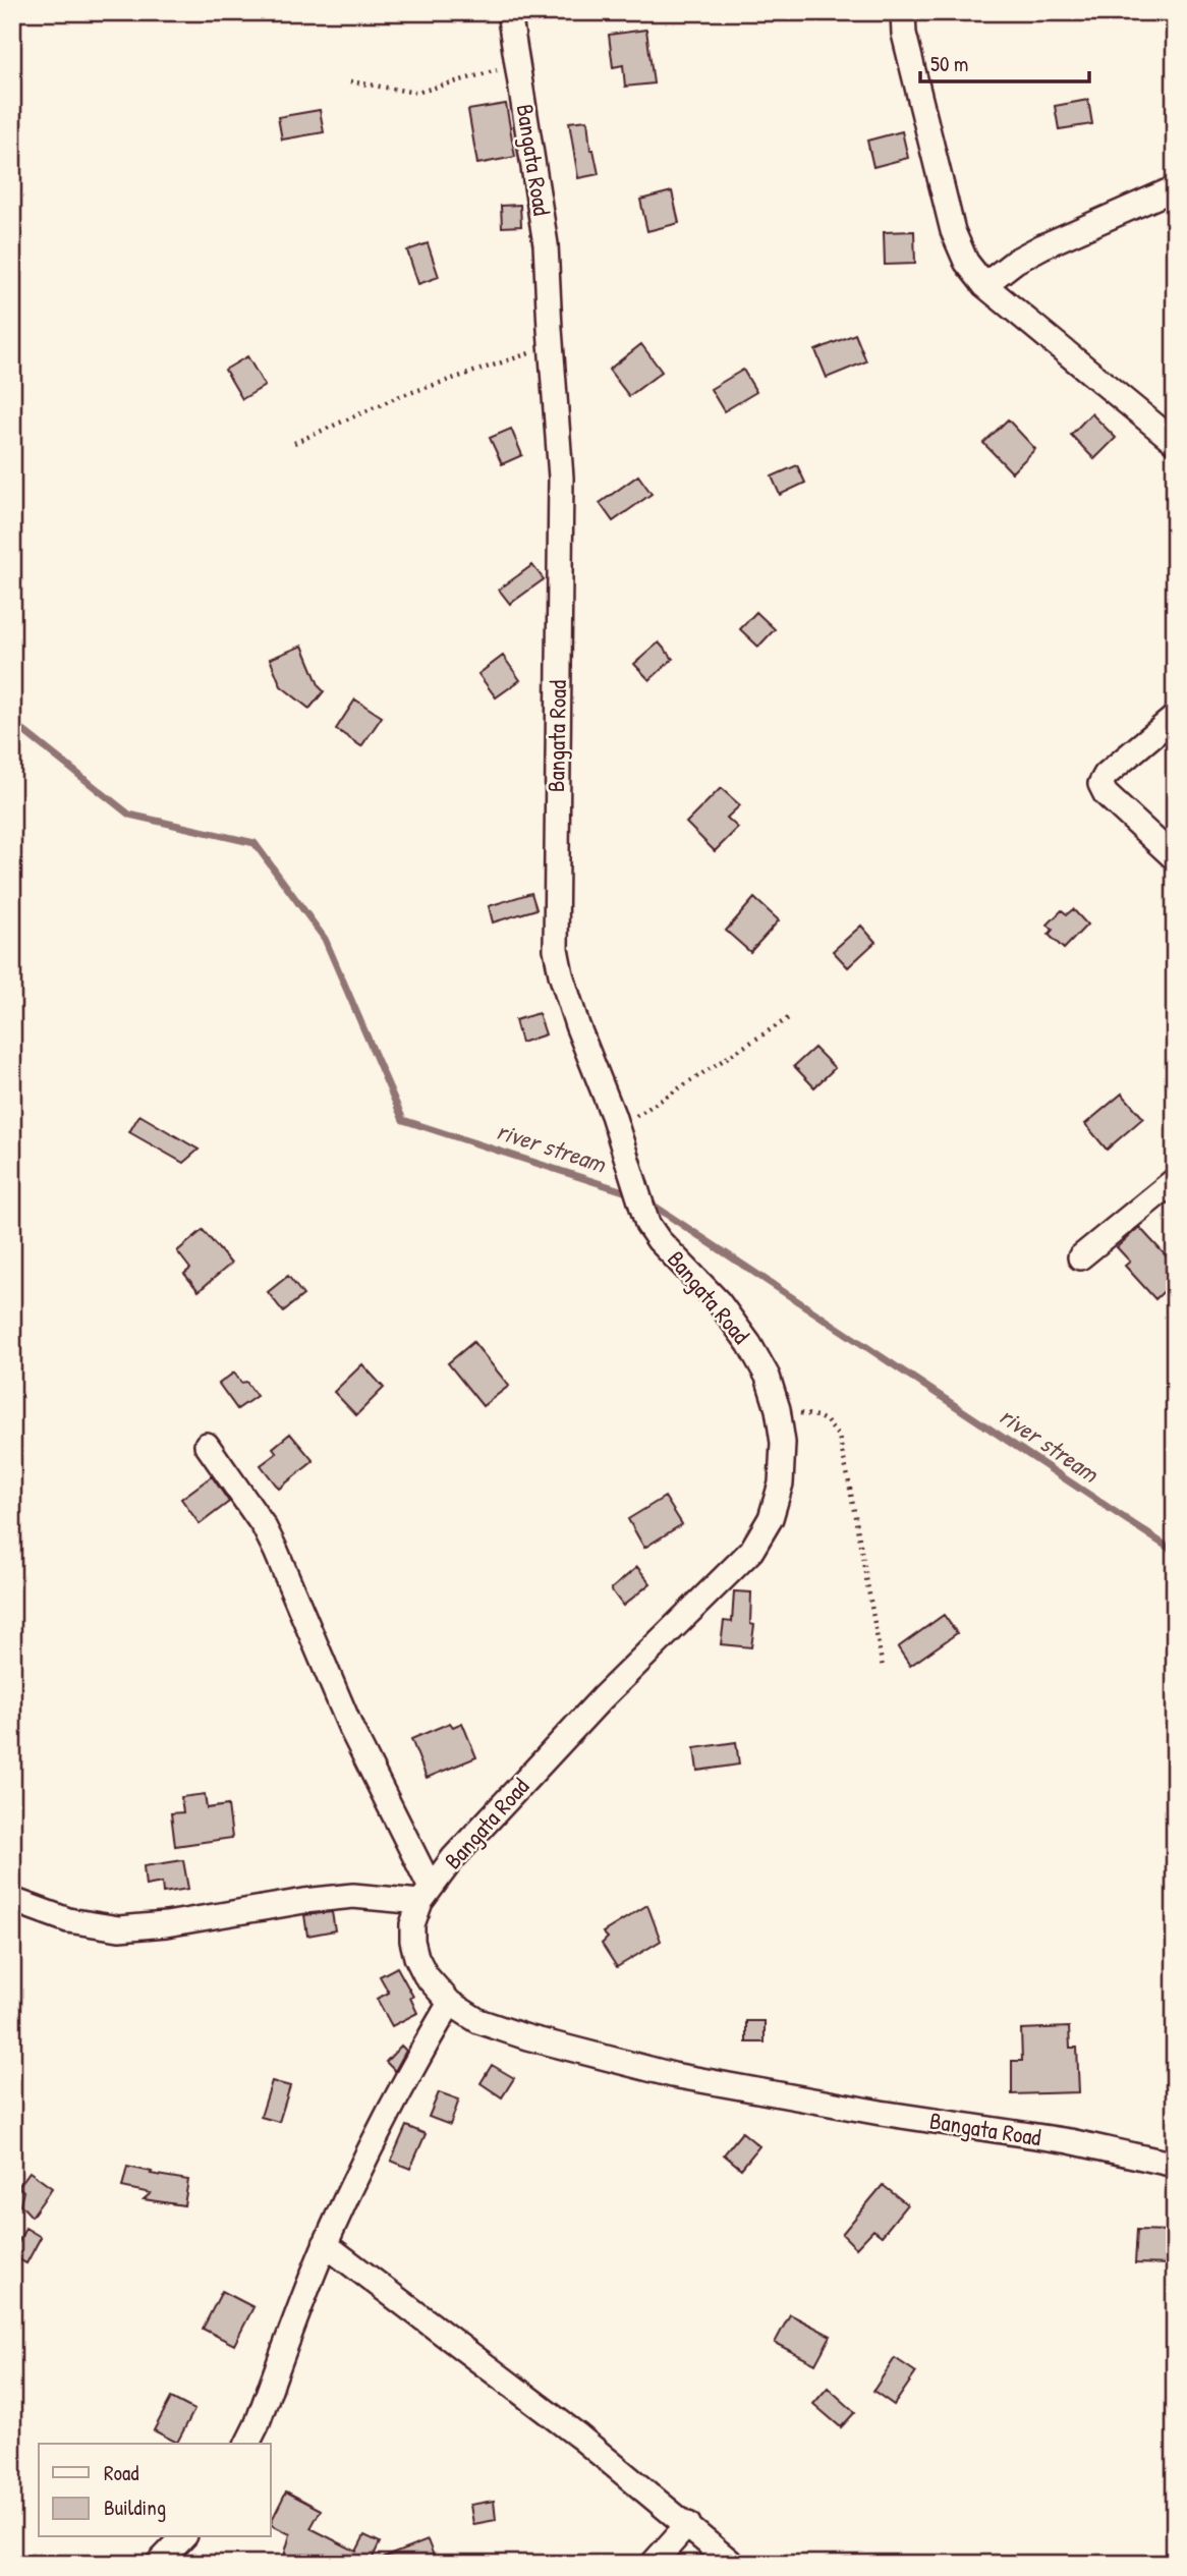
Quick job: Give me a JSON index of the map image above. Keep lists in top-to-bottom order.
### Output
{
  "streets": {
    "street": ["Bangata Road"]
  },
  "water": ["river stream"],
  "legend": ["Road", "Building"],
  "scale_bar": "50 m"
}
